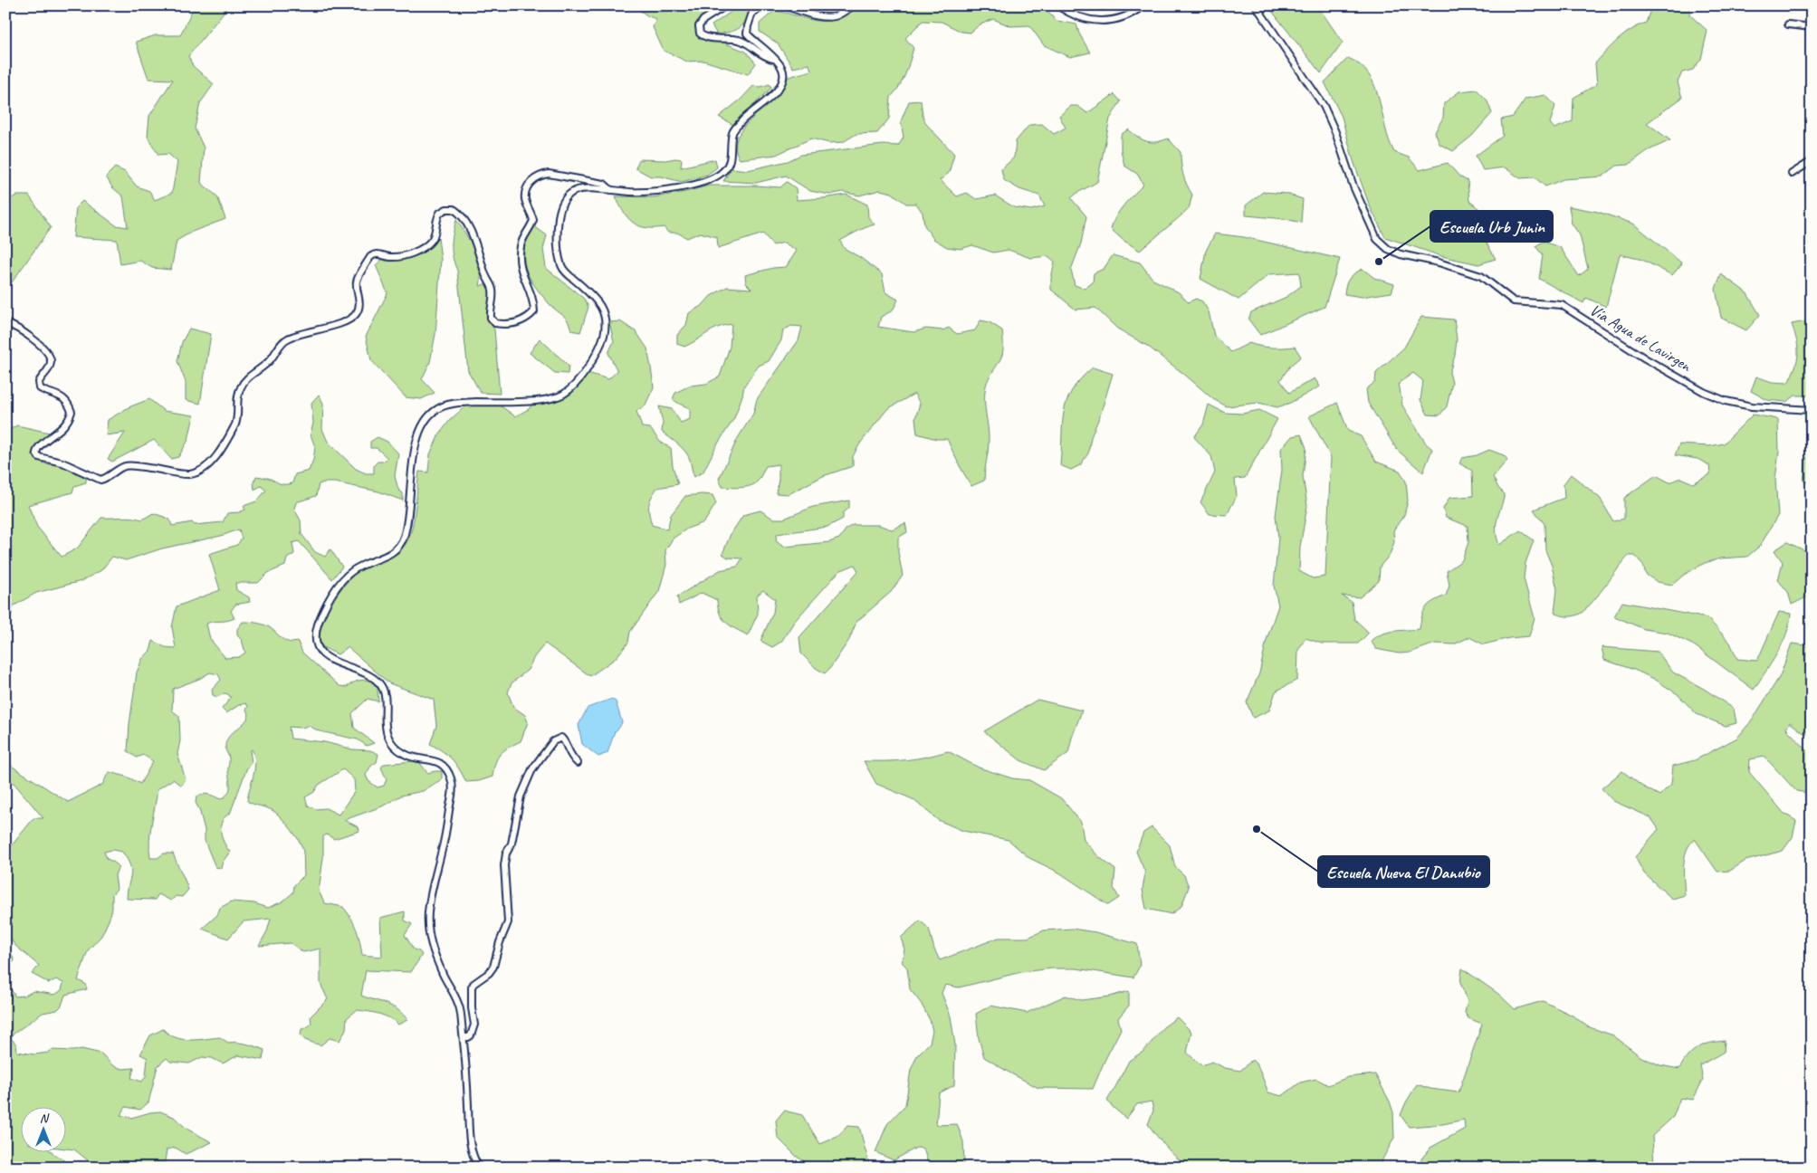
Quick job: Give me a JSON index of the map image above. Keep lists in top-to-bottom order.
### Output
{
  "streets": {
    "street": ["Vía Agua de Lavirgen"]
  },
  "places": ["Escuela Urb Junin", "Escuela Nueva El Danubio"],
  "north": "top"
}
